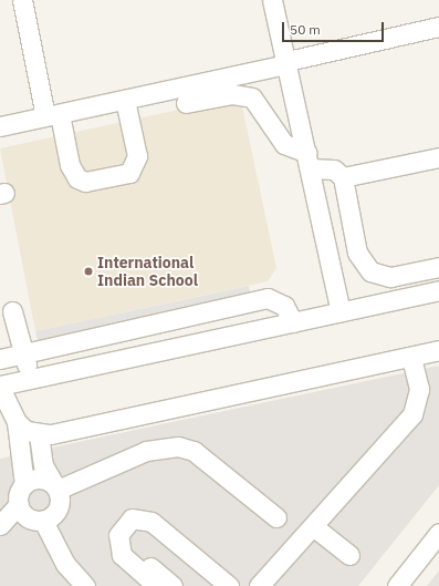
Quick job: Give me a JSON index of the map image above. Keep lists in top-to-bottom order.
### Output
{
  "places": ["International Indian School"],
  "scale_bar": "50 m"
}
